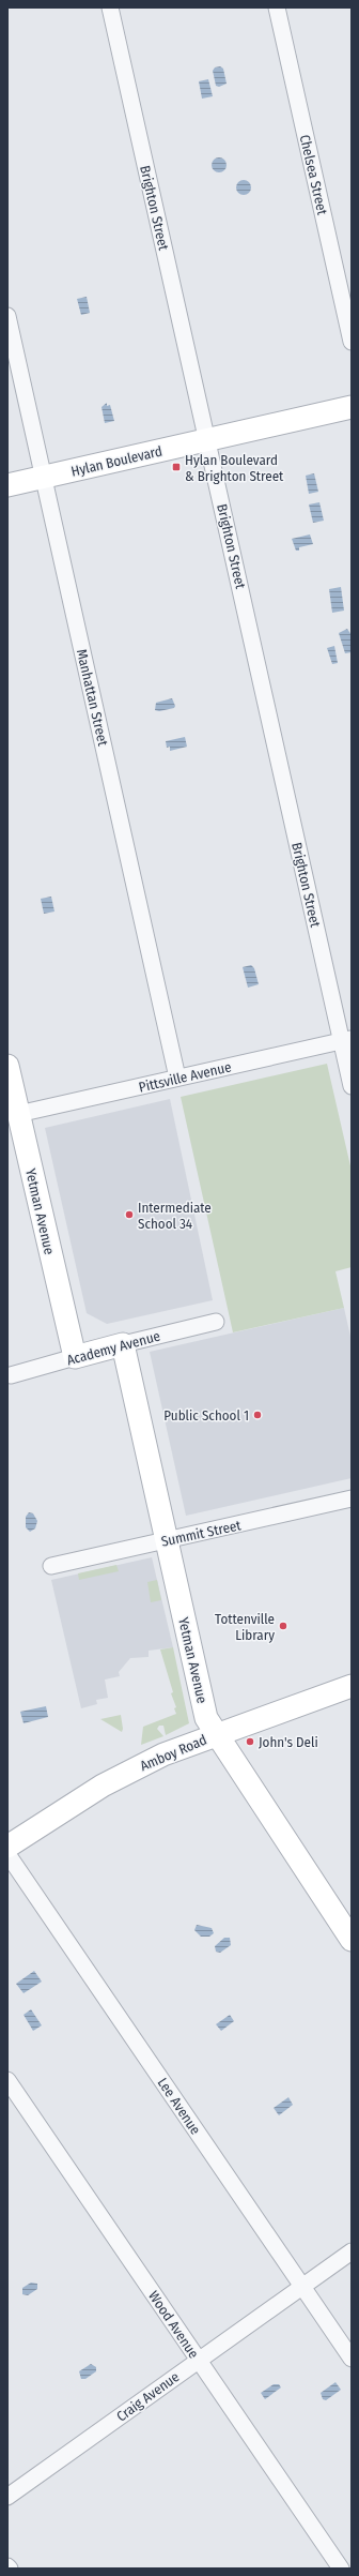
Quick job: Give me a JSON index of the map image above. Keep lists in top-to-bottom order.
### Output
{
  "streets": {
    "street": [
      "Chelsea Street",
      "Brighton Street",
      "Hylan Boulevard",
      "Manhattan Street",
      "Pittsville Avenue",
      "Yetman Avenue",
      "Academy Avenue",
      "Summit Street",
      "Amboy Road",
      "Lee Avenue",
      "Wood Avenue",
      "Craig Avenue"
    ]
  },
  "crossings": [
    ["Brighton Street", "Hylan Boulevard"],
    ["Brighton Street", "Pittsville Avenue"],
    ["Hylan Boulevard", "Manhattan Street"],
    ["Manhattan Street", "Pittsville Avenue"],
    ["Pittsville Avenue", "Yetman Avenue"],
    ["Yetman Avenue", "Academy Avenue"],
    ["Yetman Avenue", "Summit Street"],
    ["Yetman Avenue", "Amboy Road"],
    ["Lee Avenue", "Craig Avenue"],
    ["Wood Avenue", "Craig Avenue"]
  ],
  "places": {
    "transit": ["Hylan Boulevard & Brighton Street"],
    "other": [
      "Intermediate School 34",
      "Public School 1",
      "Tottenville Library",
      "John's Deli"
    ]
  }
}
